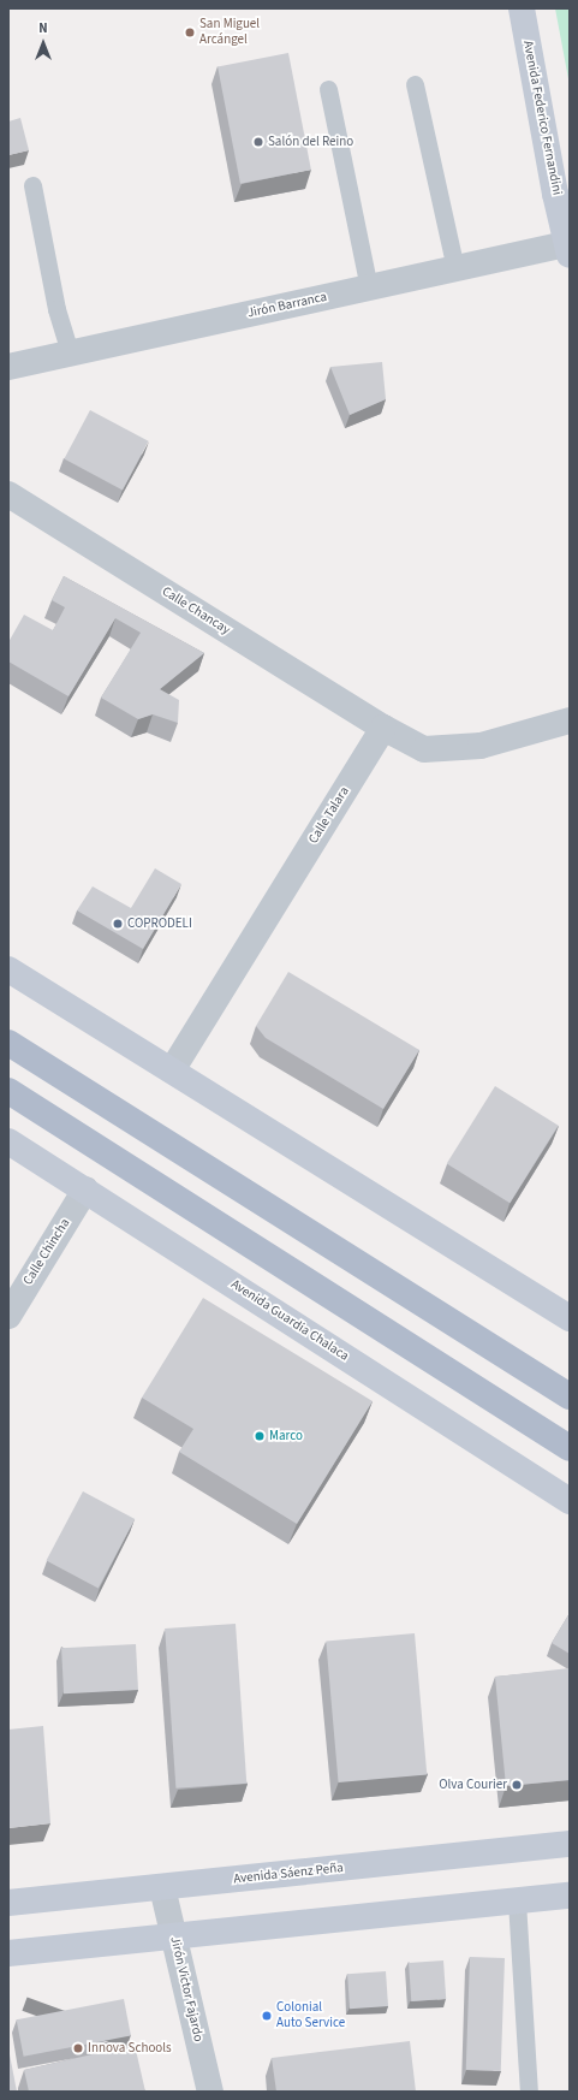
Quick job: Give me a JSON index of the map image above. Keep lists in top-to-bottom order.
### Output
{
  "streets": {
    "street": [
      "Avenida Federico Fernandini",
      "Jirón Barranca",
      "Calle Chancay",
      "Calle Talara",
      "Calle Chincha",
      "Avenida Guardia Chalaca",
      "Avenida Sáenz Peña",
      "Jirón Victor Fajardo"
    ]
  },
  "crossings": [
    ["Avenida Federico Fernandini", "Jirón Barranca"],
    ["Calle Chancay", "Calle Talara"],
    ["Calle Chincha", "Avenida Guardia Chalaca"],
    ["Avenida Sáenz Peña", "Jirón Victor Fajardo"]
  ],
  "places": [
    "San Miguel Arcángel",
    "Salón del Reino",
    "COPRODELI",
    "Marco",
    "Olva Courier",
    "Colonial Auto Service",
    "Innova Schools"
  ],
  "north": "top"
}
